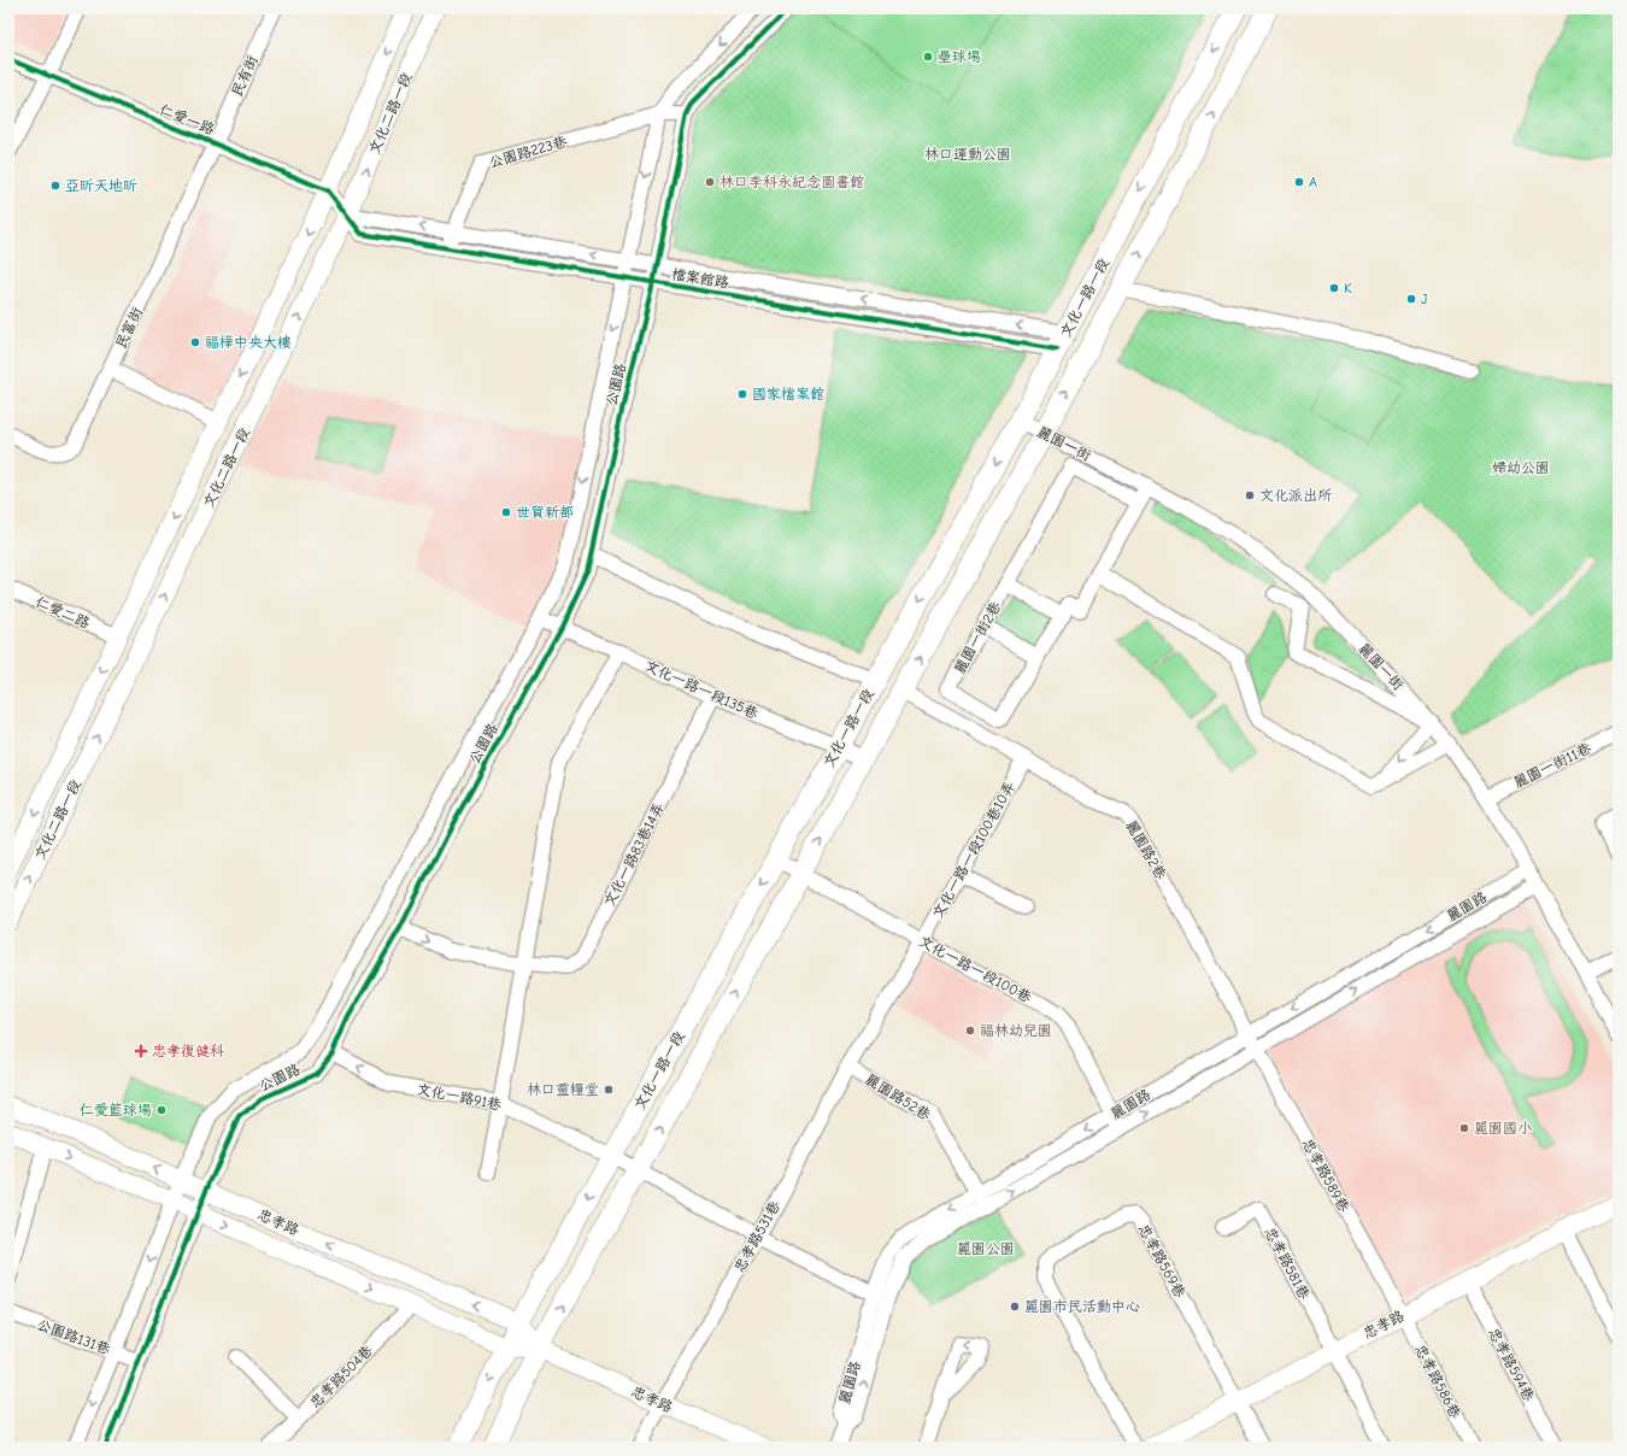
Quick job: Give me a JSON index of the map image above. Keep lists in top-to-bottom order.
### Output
{
  "streets": {
    "main road": ["文化一路一段"],
    "street": [
      "民有街",
      "文化二路一段",
      "仁愛一路",
      "公園路223巷",
      "檔案館路",
      "民富街",
      "公園路",
      "麗園一街",
      "仁愛二路",
      "麗園一街2巷",
      "文化一路一段135巷",
      "麗園一街11巷",
      "文化一路一段100巷10弄",
      "麗園路2巷",
      "文化一路83巷14弄",
      "麗園路",
      "文化一路一段100巷",
      "文化一路91巷",
      "麗園路52巷",
      "忠孝路589巷",
      "忠孝路",
      "忠孝路531巷",
      "忠孝路569巷",
      "忠孝路581巷",
      "公園路131巷",
      "忠孝路594巷",
      "忠孝路504巷",
      "忠孝路586巷"
    ]
  },
  "crossings": [
    ["民有街", "仁愛一路"],
    ["民有街", "民富街"],
    ["文化二路一段", "仁愛一路"],
    ["文化二路一段", "檔案館路"],
    ["文化二路一段", "仁愛二路"],
    ["仁愛一路", "檔案館路"],
    ["仁愛一路", "民富街"],
    ["公園路223巷", "檔案館路"],
    ["公園路223巷", "公園路"],
    ["檔案館路", "文化一路一段"],
    ["檔案館路", "公園路"],
    ["文化一路一段", "麗園一街"],
    ["文化一路一段", "文化一路一段135巷"],
    ["文化一路一段", "麗園路2巷"],
    ["文化一路一段", "文化一路一段100巷"],
    ["文化一路一段", "文化一路91巷"],
    ["文化一路一段", "忠孝路"],
    ["公園路", "文化一路一段135巷"],
    ["公園路", "文化一路83巷14弄"],
    ["公園路", "文化一路91巷"],
    ["公園路", "忠孝路"],
    ["公園路", "公園路131巷"],
    ["麗園一街", "麗園一街11巷"],
    ["麗園一街", "麗園路"],
    ["文化一路一段135巷", "文化一路83巷14弄"],
    ["文化一路一段100巷10弄", "麗園路2巷"],
    ["文化一路一段100巷10弄", "文化一路一段100巷"],
    ["文化一路一段100巷10弄", "麗園路52巷"],
    ["文化一路一段100巷10弄", "忠孝路531巷"],
    ["麗園路2巷", "麗園路"],
    ["麗園路2巷", "忠孝路589巷"],
    ["麗園路", "文化一路一段100巷"],
    ["麗園路", "文化一路91巷"],
    ["麗園路", "麗園路52巷"],
    ["麗園路", "忠孝路589巷"],
    ["文化一路91巷", "忠孝路531巷"],
    ["麗園路52巷", "忠孝路531巷"],
    ["忠孝路589巷", "忠孝路"],
    ["忠孝路589巷", "忠孝路586巷"],
    ["忠孝路", "忠孝路531巷"],
    ["忠孝路", "忠孝路569巷"],
    ["忠孝路", "忠孝路581巷"],
    ["忠孝路", "忠孝路594巷"],
    ["忠孝路", "忠孝路504巷"],
    ["忠孝路", "忠孝路586巷"]
  ],
  "parks": ["林口運動公園", "婦幼公園", "麗園公園"],
  "places": {
    "other": [
      "壘球場",
      "林口李科永紀念圖書館",
      "A",
      "亞昕天地昕",
      "K",
      "J",
      "福樺中央大樓",
      "國家檔案館",
      "文化派出所",
      "世貿新都",
      "福林幼兒園",
      "林口靈糧堂",
      "仁愛籃球場",
      "麗園國小",
      "麗園市民活動中心"
    ],
    "health": ["忠孝復健科"]
  }
}
